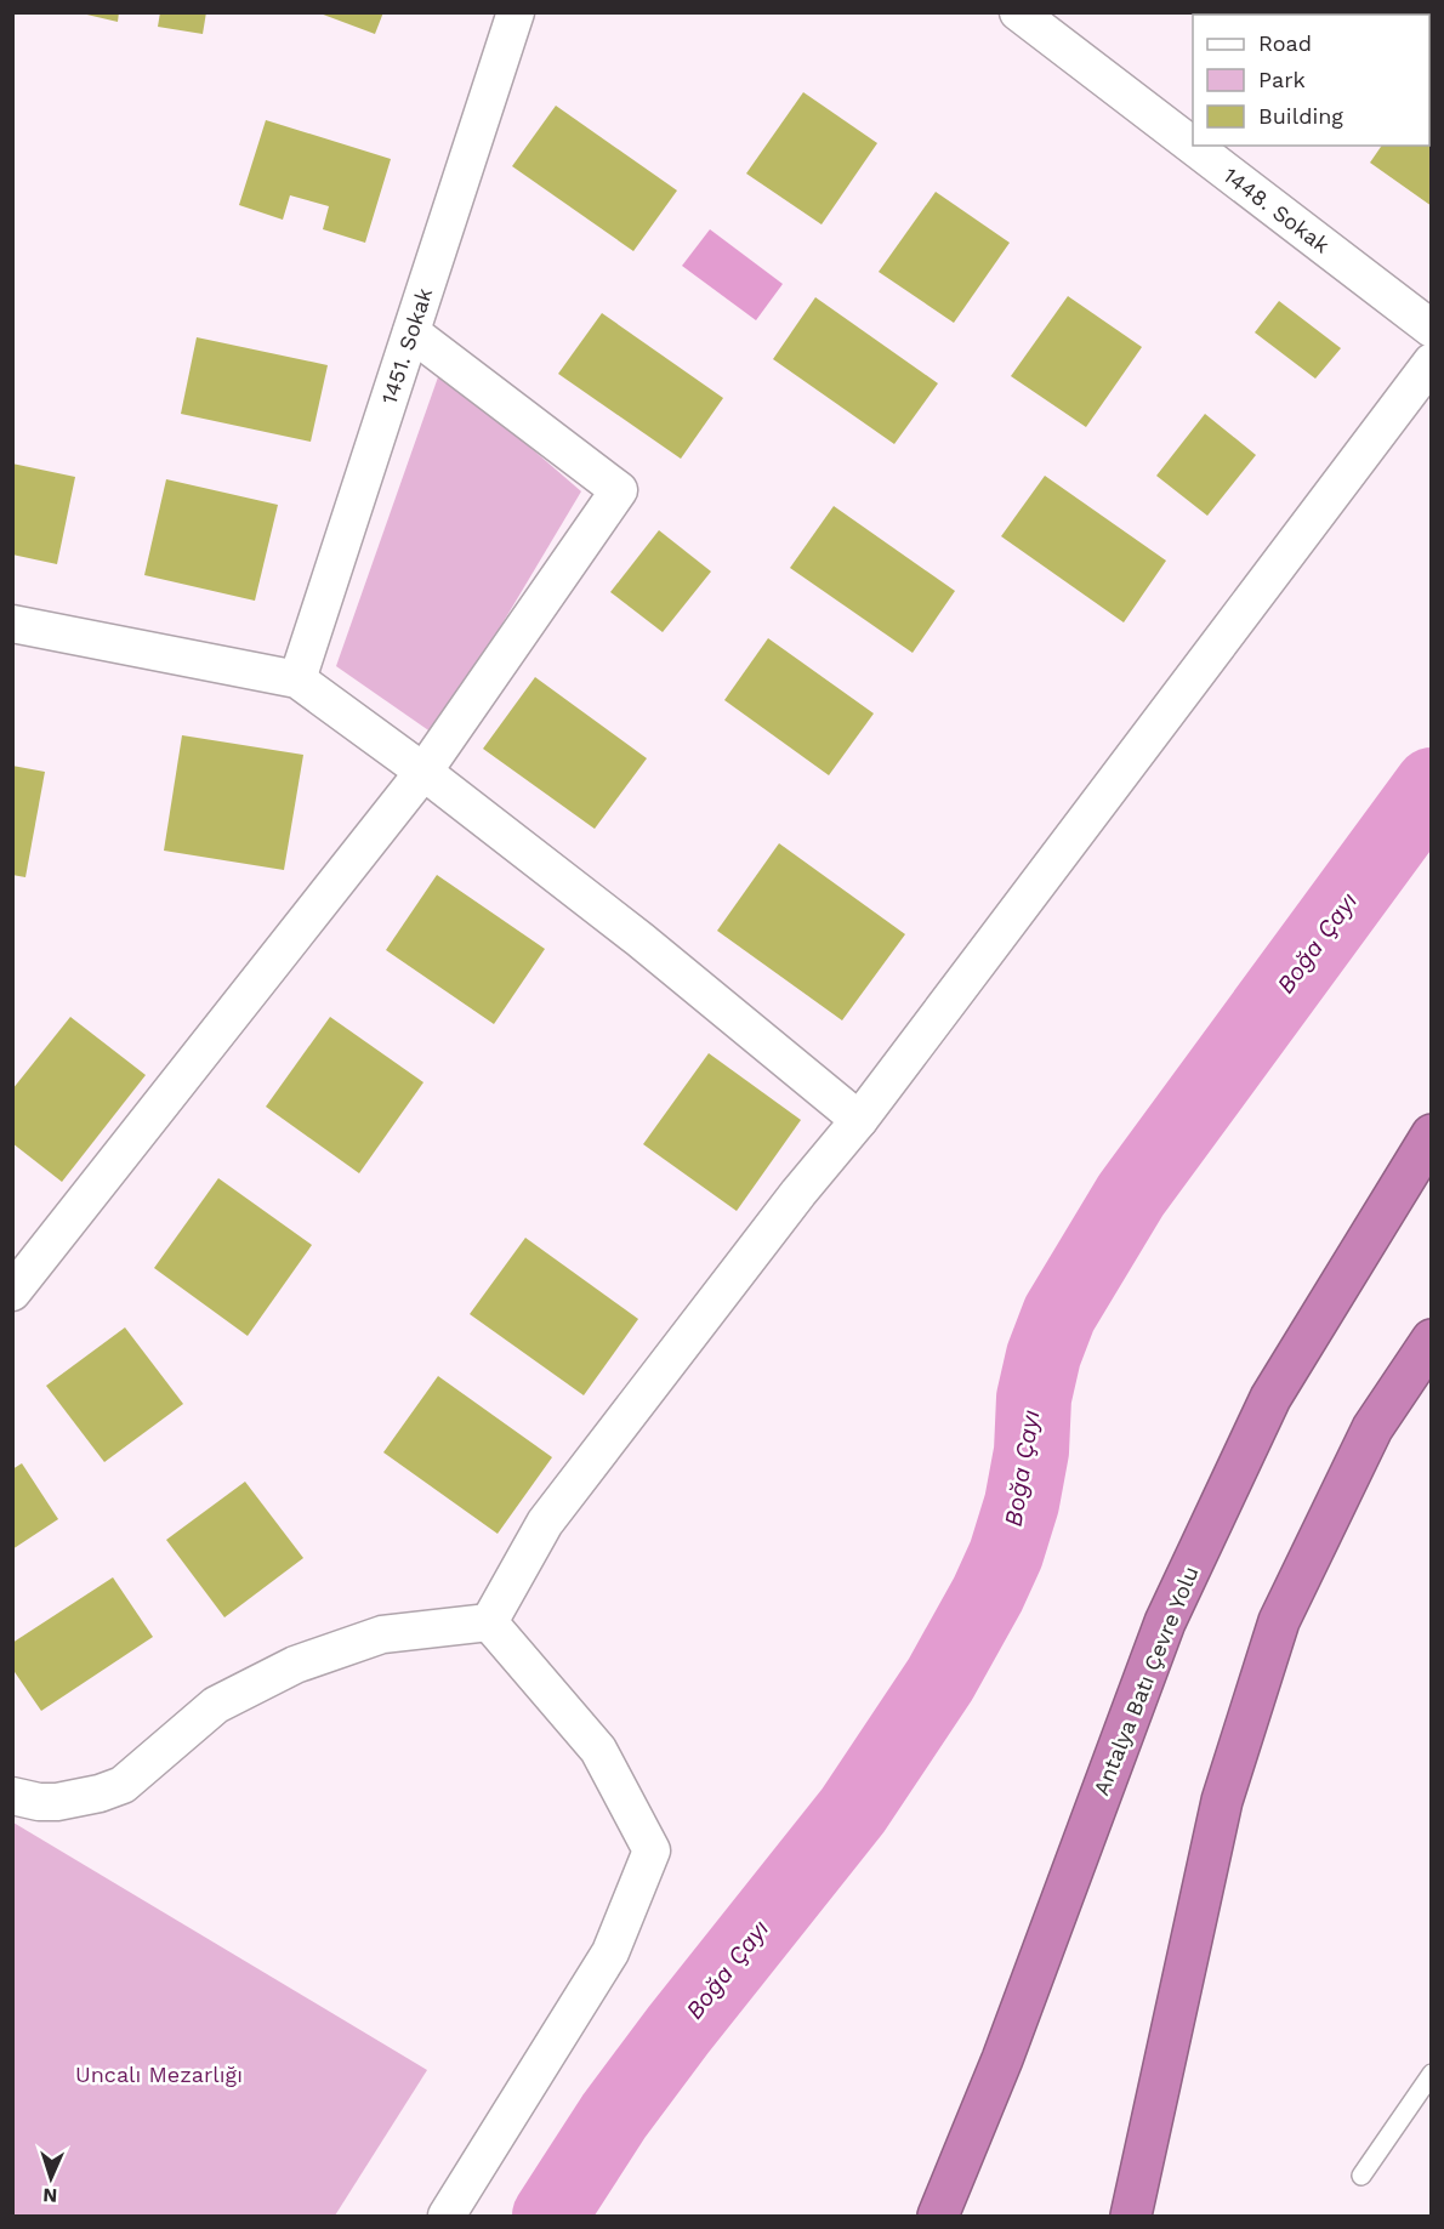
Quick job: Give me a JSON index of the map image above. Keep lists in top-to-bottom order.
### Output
{
  "streets": {
    "highway": ["Antalya Batı Çevre Yolu"],
    "street": ["1448. Sokak", "1451. Sokak"]
  },
  "water": ["Boğa Çayı"],
  "parks": ["Uncalı Mezarlığı"],
  "legend": ["Road", "Park", "Building"],
  "north": "bottom"
}
